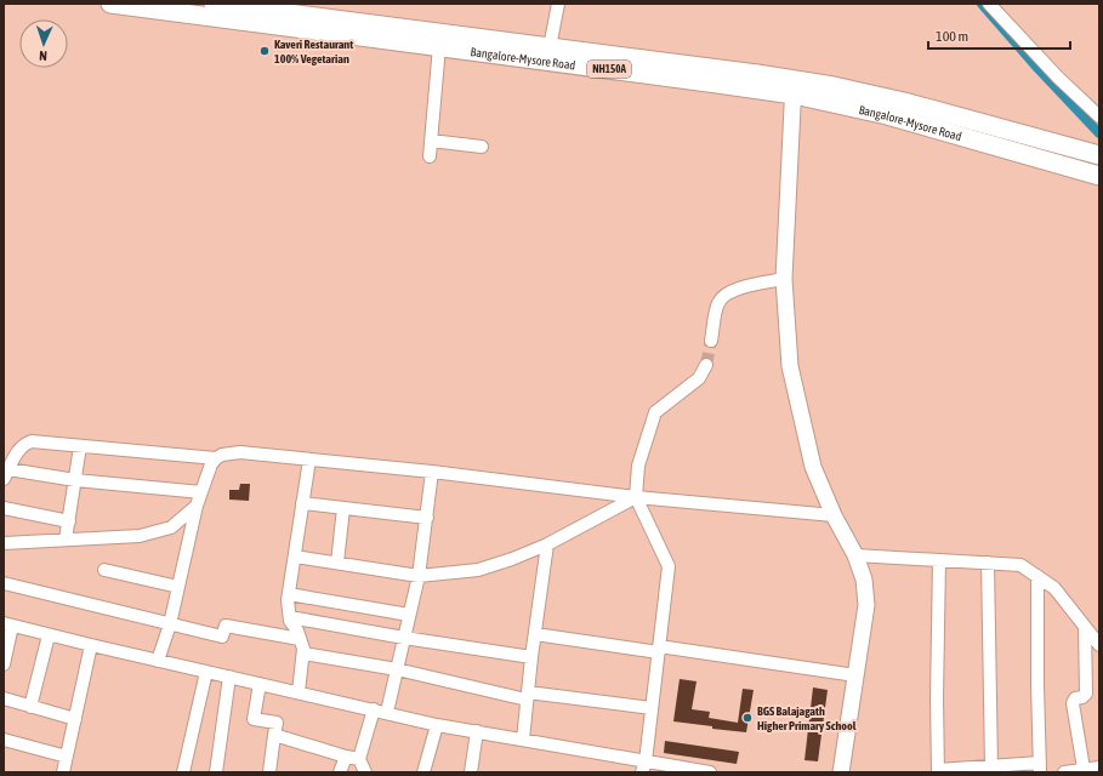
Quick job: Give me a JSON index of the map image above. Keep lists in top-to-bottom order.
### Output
{
  "streets": {
    "highway": ["Bangalore-Mysore Road", "NH150A"]
  },
  "places": ["Kaveri Restaurant 100% Vegetarian", "BGS Balajagath Higher Primary School"],
  "scale_bar": "100 m",
  "north": "bottom"
}
